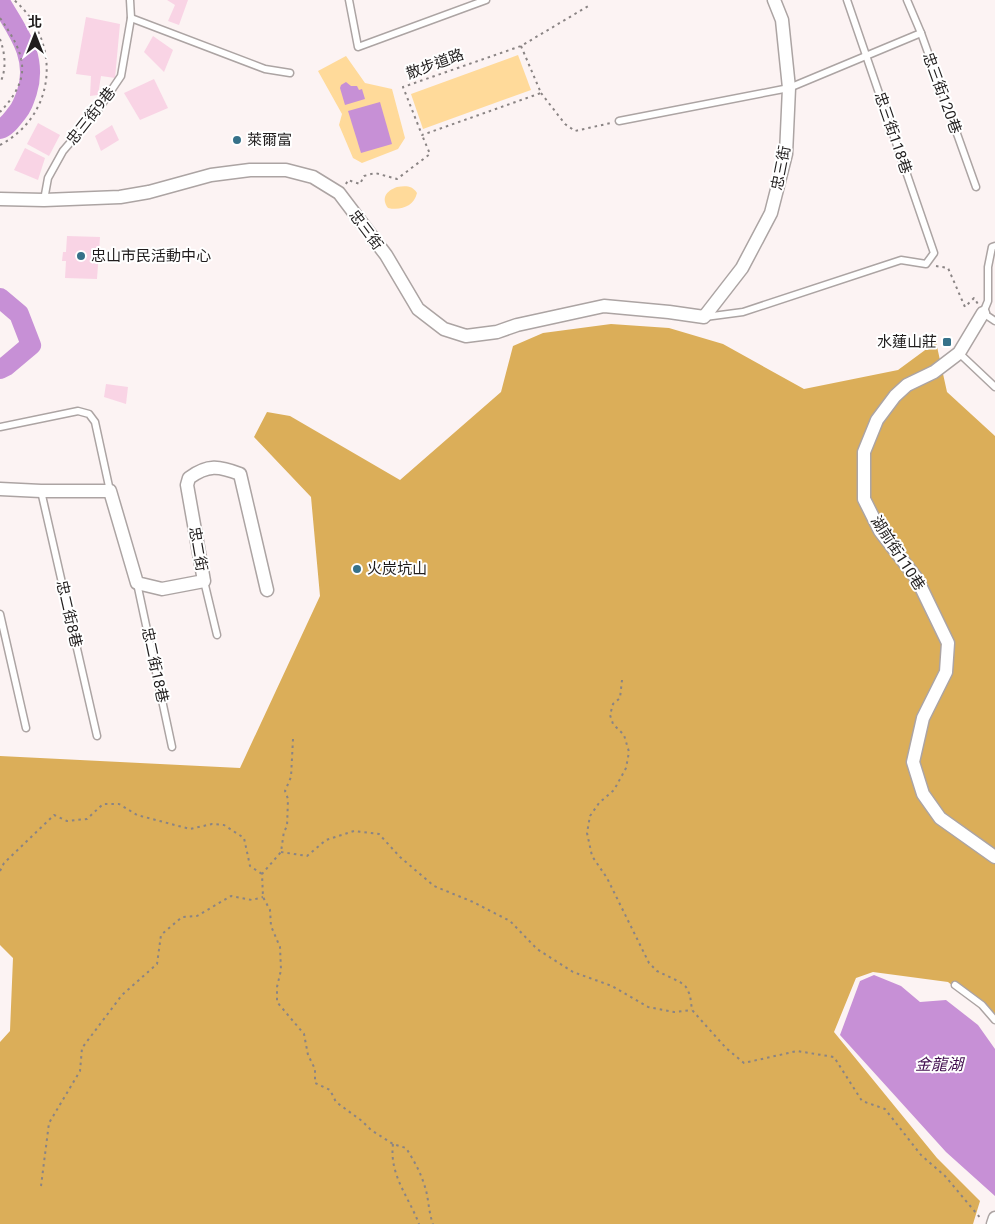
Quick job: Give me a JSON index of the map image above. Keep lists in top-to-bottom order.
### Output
{
  "streets": {
    "street": ["忠三街", "忠二街", "湖前街110巷"],
    "lane": [
      "忠三街120巷",
      "忠三街9巷",
      "忠三街118巷",
      "忠二街8巷",
      "忠二街18巷"
    ],
    "path": ["散步道路"]
  },
  "crossings": [
    ["散步道路", "忠三街"],
    ["忠三街9巷", "忠三街"],
    ["忠三街118巷", "忠三街"],
    ["忠二街", "忠二街18巷"]
  ],
  "water": ["金龍湖"],
  "places": {
    "other": ["萊爾富", "忠山市民活動中心", "火炭坑山"],
    "transit": ["水蓮山莊"]
  },
  "north": "top"
}
